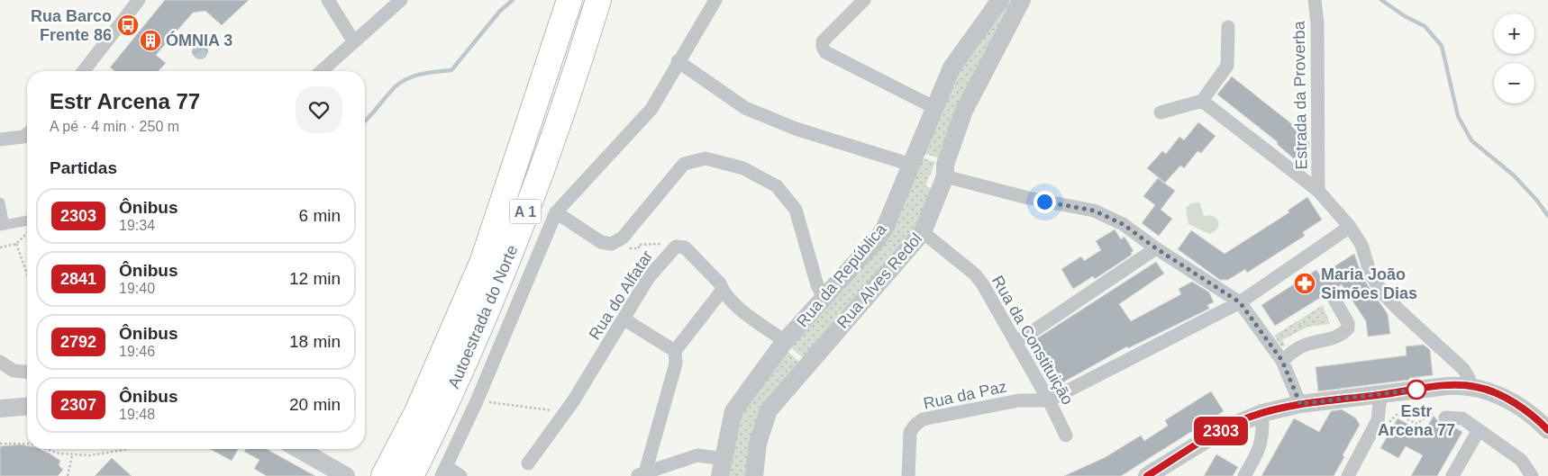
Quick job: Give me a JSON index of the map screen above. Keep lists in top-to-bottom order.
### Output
{
  "streets": {
    "highway": ["A 1", "Autoestrada do Norte"],
    "street": [
      "Estrada da Proverba",
      "Rua da República",
      "Rua Alves Redol",
      "Rua do Alfatar",
      "Rua da Constituição",
      "Rua da Paz"
    ]
  },
  "crossings": [
    ["Rua da República", "Rua do Alfatar"],
    ["Rua Alves Redol", "Rua da Constituição"],
    ["Rua da Constituição", "Rua da Paz"]
  ],
  "places": {
    "bus stop": ["Rua Barco Frente 86"],
    "building": ["ÓMNIA 3"],
    "pharmacy": ["Maria João Simões Dias"],
    "other": ["Estr Arcena 77"]
  },
  "lines": ["bus line 2303"],
  "page": {
    "on_map": "2303",
    "map_buttons": ["+", "−"],
    "heading": [
      ["Estr Arcena 77", "A pé · 4 min · 250 m"],
      "Partidas"
    ],
    "list": [
      {
        "mark": "2303",
        "name": "Ônibus",
        "note": "19:34",
        "value": "6 min"
      },
      {
        "mark": "2841",
        "name": "Ônibus",
        "note": "19:40",
        "value": "12 min"
      },
      {
        "mark": "2792",
        "name": "Ônibus",
        "note": "19:46",
        "value": "18 min"
      },
      {
        "mark": "2307",
        "name": "Ônibus",
        "note": "19:48",
        "value": "20 min"
      }
    ]
  }
}
